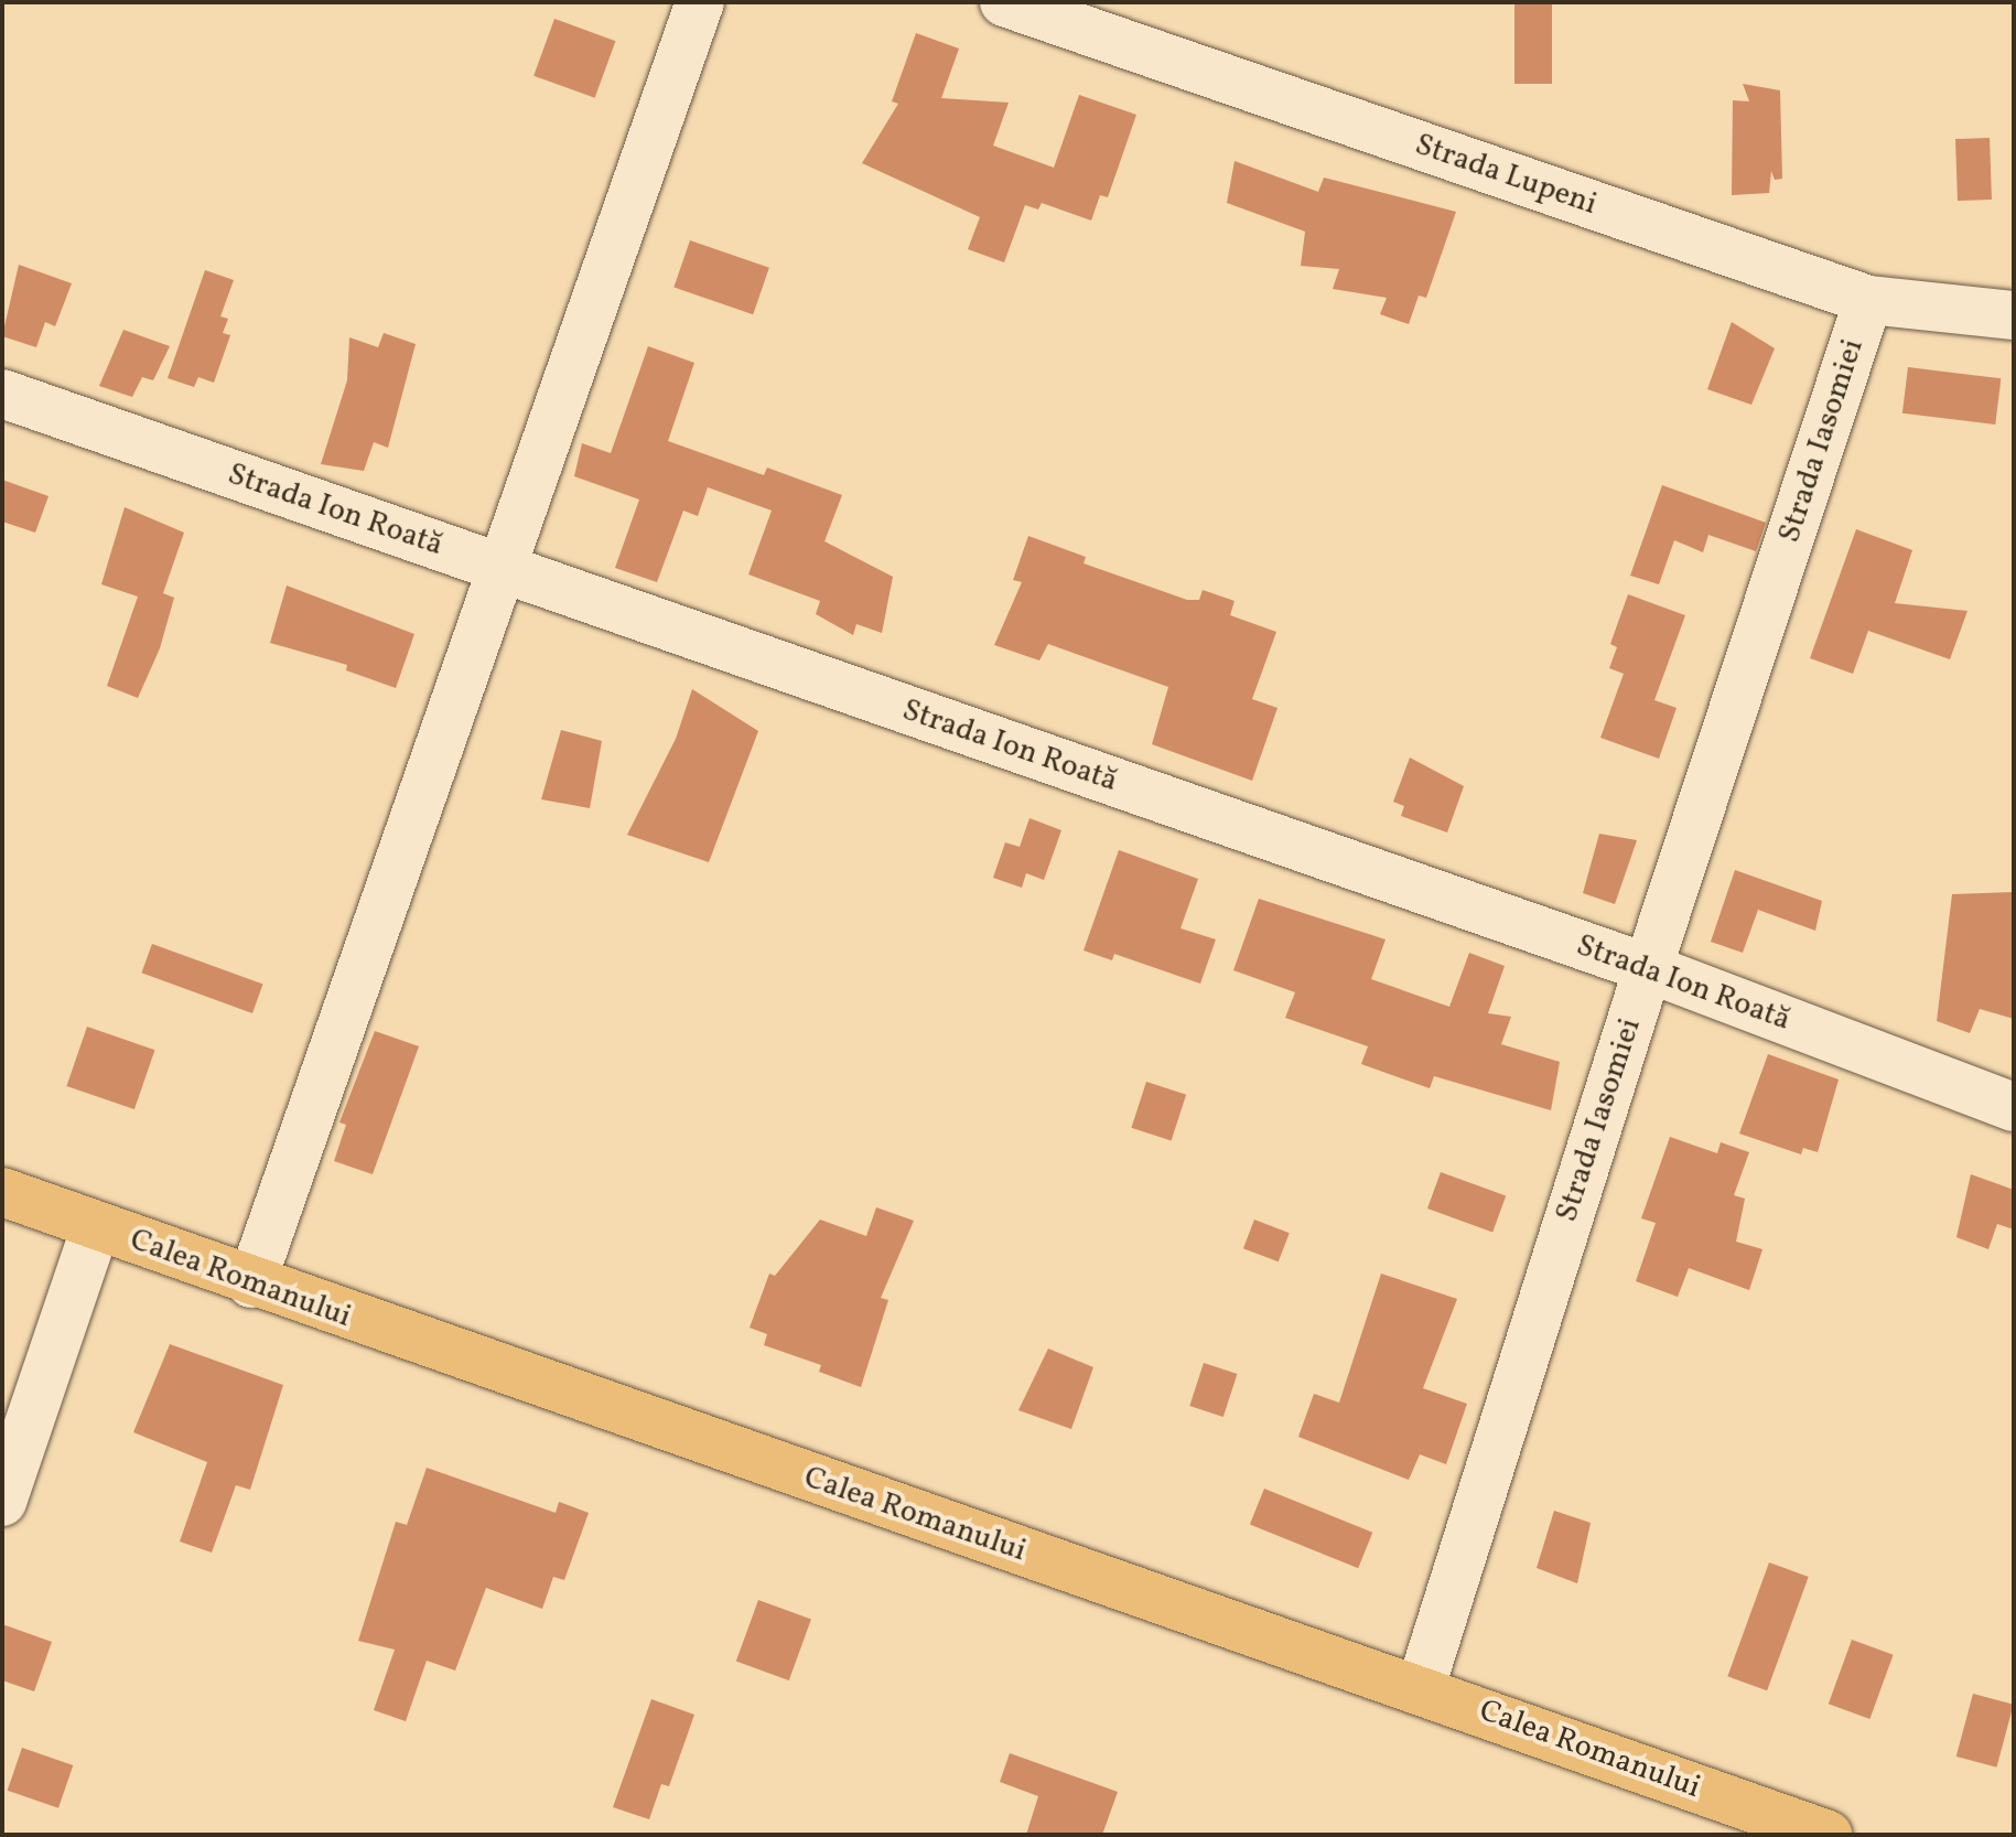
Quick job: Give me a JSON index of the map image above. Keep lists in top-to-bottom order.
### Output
{
  "streets": {
    "main road": ["Calea Romanului"],
    "street": ["Strada Lupeni", "Strada Iasomiei", "Strada Ion Roată"]
  },
  "crossings": [
    ["Strada Lupeni", "Strada Iasomiei"],
    ["Strada Iasomiei", "Strada Ion Roată"],
    ["Strada Iasomiei", "Calea Romanului"]
  ]
}
